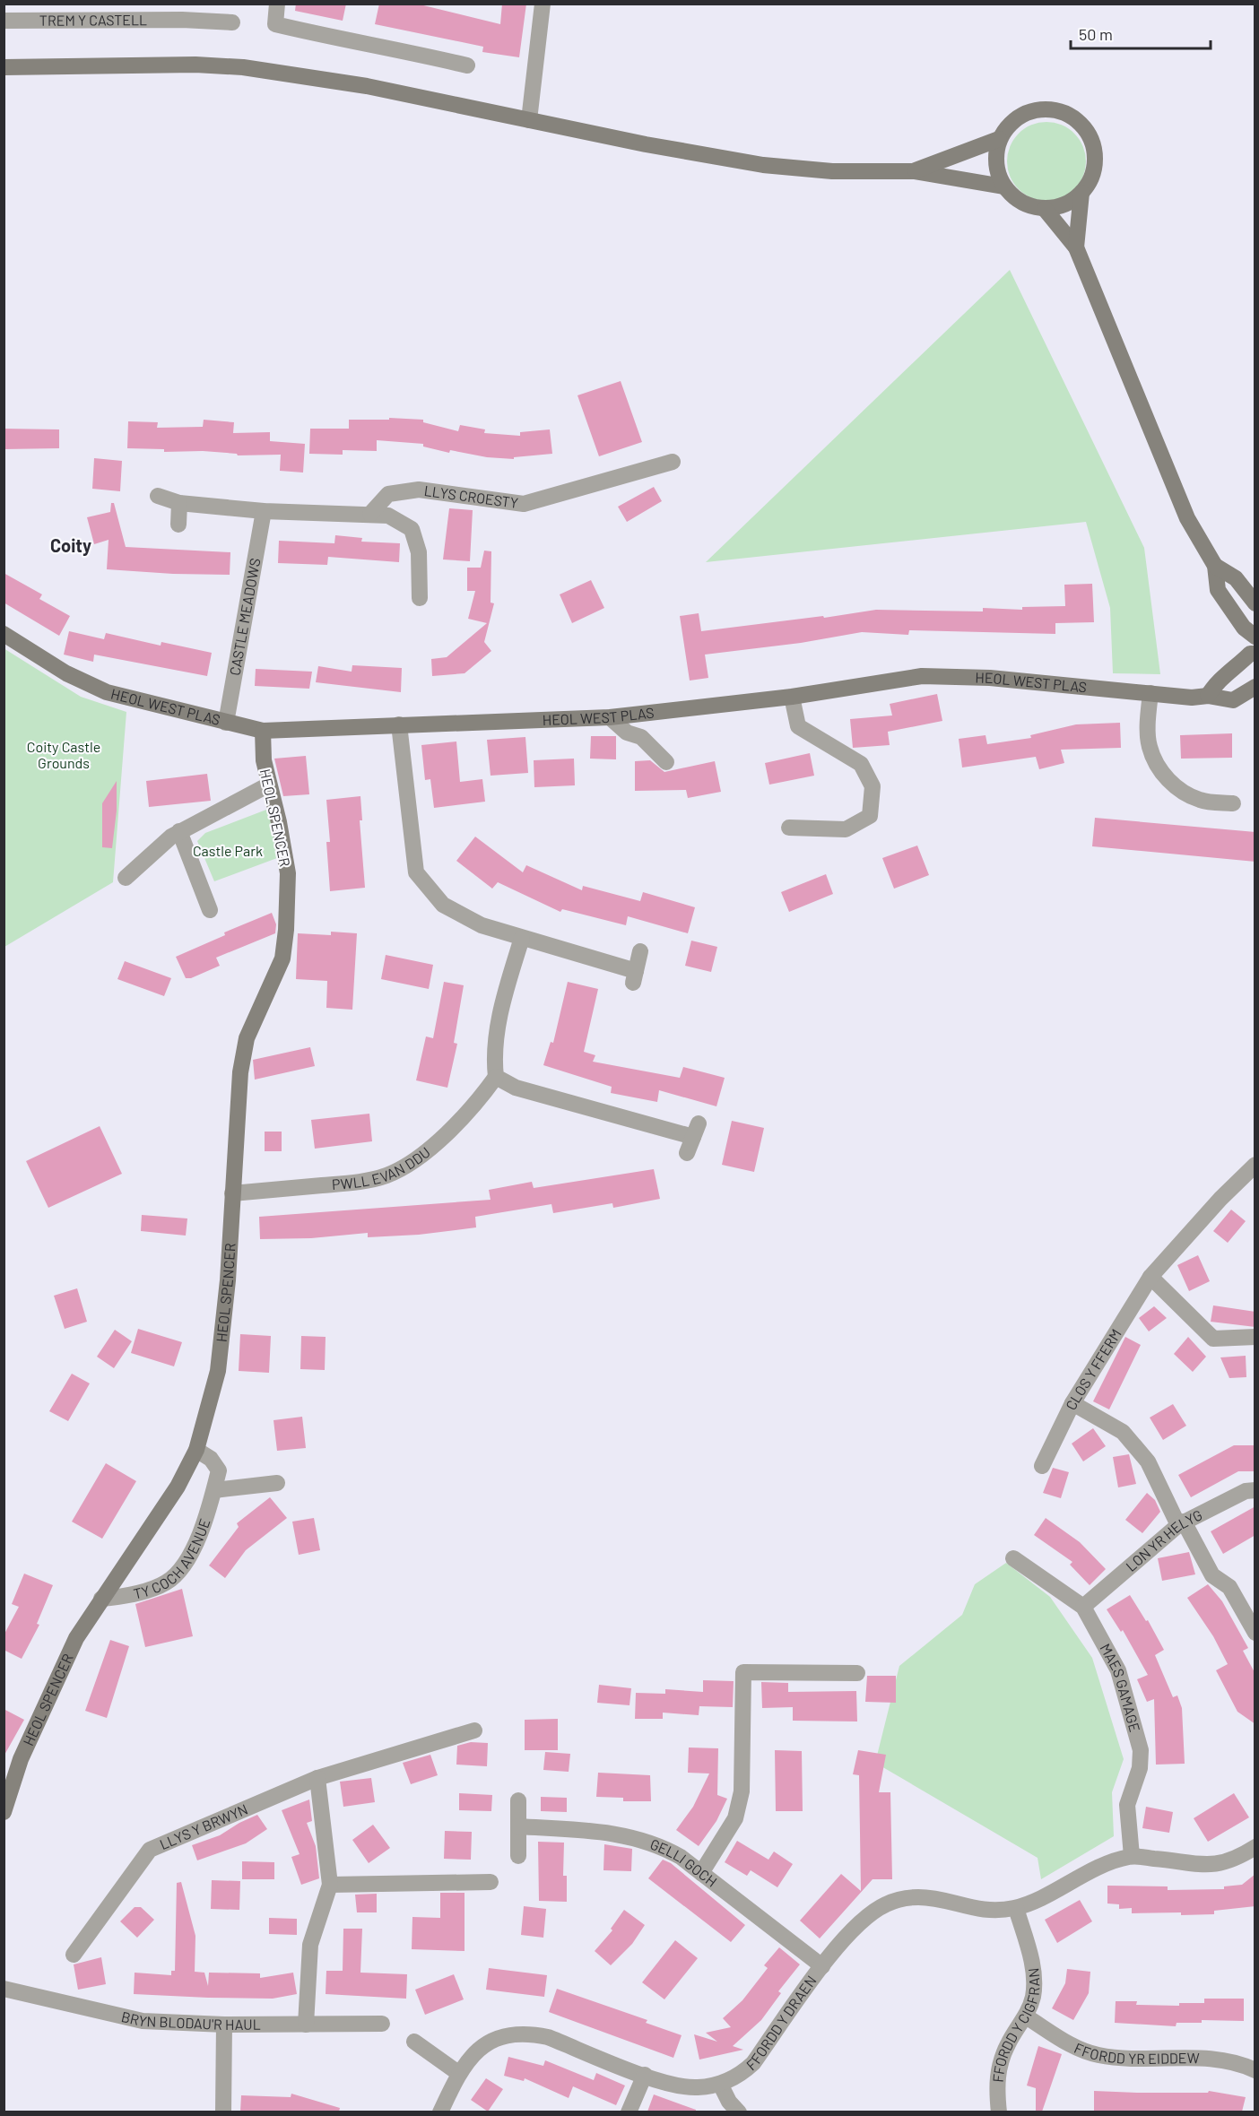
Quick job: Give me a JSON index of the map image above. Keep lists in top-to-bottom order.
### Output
{
  "streets": {
    "street": [
      "TREM Y CASTELL",
      "LLYS CROESTY",
      "CASTLE MEADOWS",
      "HEOL WEST PLAS",
      "HEOL SPENCER",
      "PWLL EVAN DDU",
      "CLOS Y FFERM",
      "LON YR HELYG",
      "TY COCH AVENUE",
      "MAES GAMAGE",
      "LLYS Y BRWYN",
      "GELLI GOCH",
      "BRYN BLODAU'R HAUL",
      "FFORDD Y DRAEN",
      "FFORDD Y CIGFRAN",
      "FFORDD YR EIDDEW"
    ]
  },
  "crossings": [
    ["CASTLE MEADOWS", "HEOL WEST PLAS"],
    ["HEOL WEST PLAS", "HEOL SPENCER"],
    ["HEOL SPENCER", "PWLL EVAN DDU"],
    ["HEOL SPENCER", "TY COCH AVENUE"],
    ["LON YR HELYG", "MAES GAMAGE"],
    ["MAES GAMAGE", "FFORDD Y DRAEN"],
    ["GELLI GOCH", "FFORDD Y DRAEN"],
    ["FFORDD Y DRAEN", "FFORDD Y CIGFRAN"],
    ["FFORDD Y CIGFRAN", "FFORDD YR EIDDEW"]
  ],
  "districts": ["Coity"],
  "parks": ["Coity Castle Grounds", "Castle Park"],
  "scale_bar": "50 m"
}
